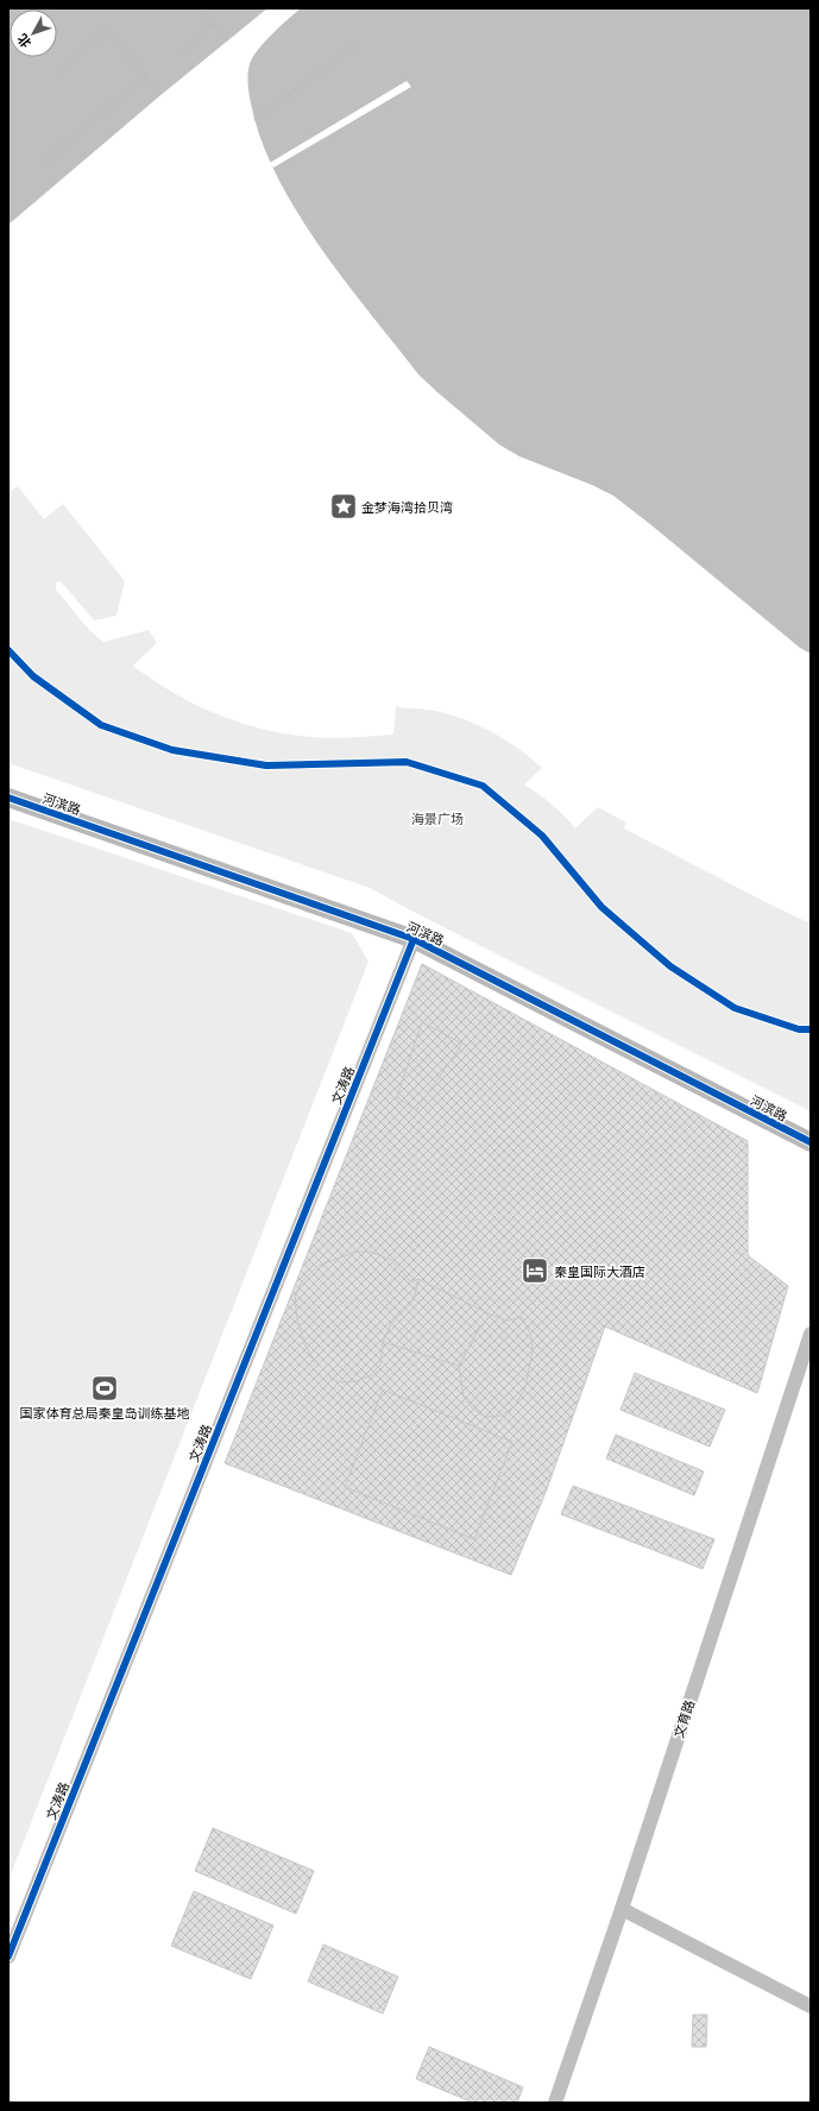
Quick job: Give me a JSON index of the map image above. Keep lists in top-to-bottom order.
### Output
{
  "streets": {
    "street": ["河滨路", "文涛路", "文育路"]
  },
  "crossings": [
    ["河滨路", "文涛路"]
  ],
  "parks": ["海景广场"],
  "places": {
    "place": ["金梦海湾拾贝湾"],
    "hotel": ["秦皇国际大酒店"],
    "sports": ["国家体育总局秦皇岛训练基地"]
  },
  "north": "bottom left"
}
